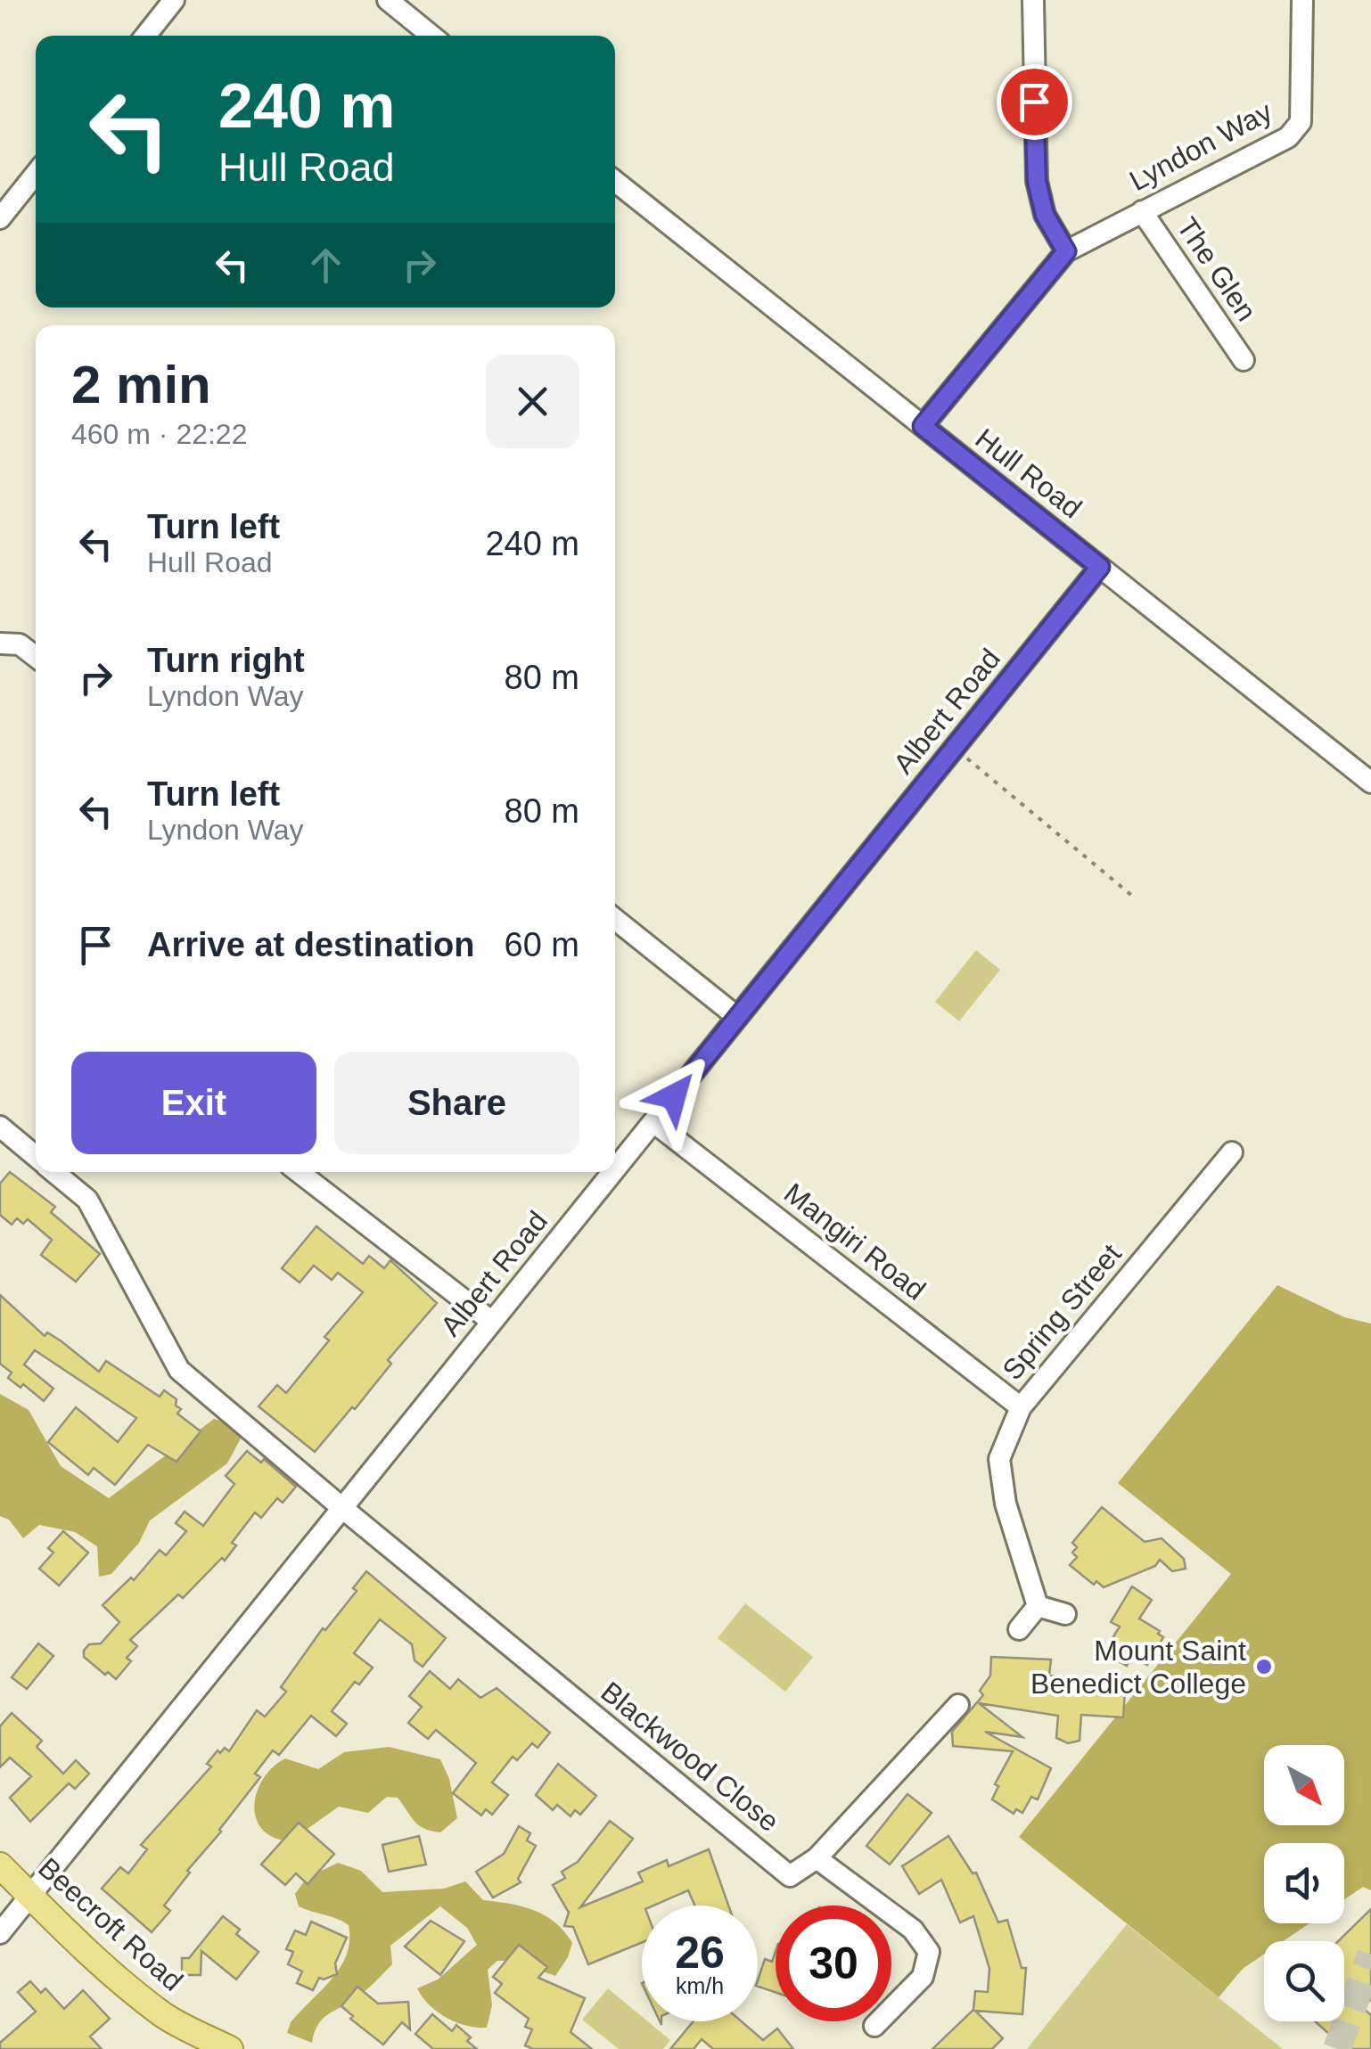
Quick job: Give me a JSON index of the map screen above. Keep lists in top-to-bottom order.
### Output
{
  "streets": {
    "main road": ["Beecroft Road"],
    "street": [
      "Lyndon Way",
      "The Glen",
      "Hull Road",
      "Albert Road",
      "Mangiri Road",
      "Spring Street",
      "Blackwood Close"
    ]
  },
  "crossings": [
    ["Lyndon Way", "The Glen"],
    ["Lyndon Way", "Hull Road"],
    ["Hull Road", "Albert Road"],
    ["Albert Road", "Mangiri Road"],
    ["Albert Road", "Blackwood Close"],
    ["Albert Road", "Beecroft Road"],
    ["Mangiri Road", "Spring Street"]
  ],
  "places": ["Mount Saint Benedict College"],
  "north": "bottom right",
  "page": {
    "turn": ["240 m", "Hull Road"],
    "heading": ["2 min", "460 m · 22:22"],
    "list": [
      {
        "name": "Turn left",
        "note": "Hull Road",
        "value": "240 m"
      },
      {
        "name": "Turn right",
        "note": "Lyndon Way",
        "value": "80 m"
      },
      {
        "name": "Turn left",
        "note": "Lyndon Way",
        "value": "80 m"
      },
      {
        "name": "Arrive at destination",
        "value": "60 m"
      }
    ],
    "buttons": ["Exit", "Share"],
    "speed": "26 km/h",
    "limit": "30"
  }
}
